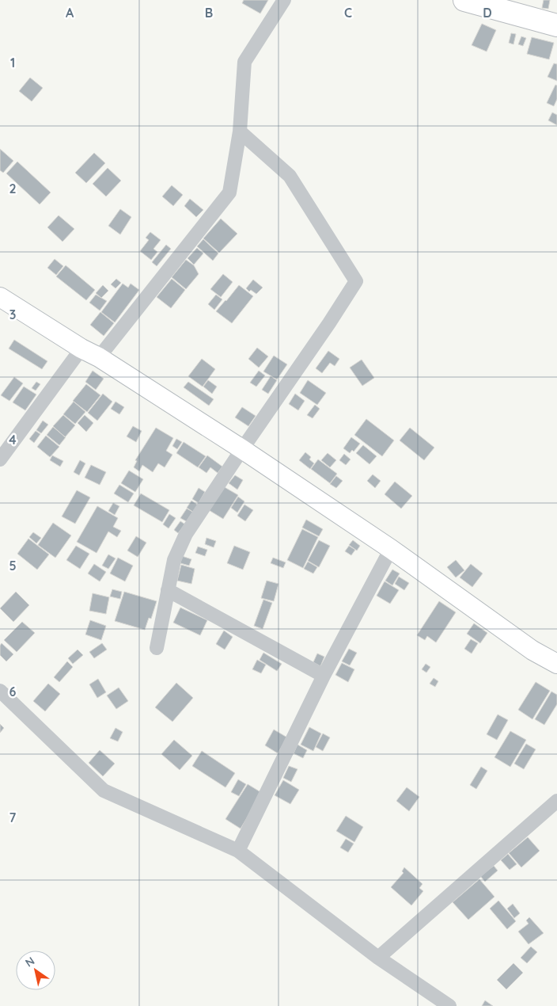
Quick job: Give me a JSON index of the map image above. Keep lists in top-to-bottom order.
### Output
{
  "north": "top left",
  "grid": {
    "columns": [
      "A",
      "B",
      "C",
      "D"
    ],
    "rows": [
      "1",
      "2",
      "3",
      "4",
      "5",
      "6",
      "7"
    ]
  }
}
